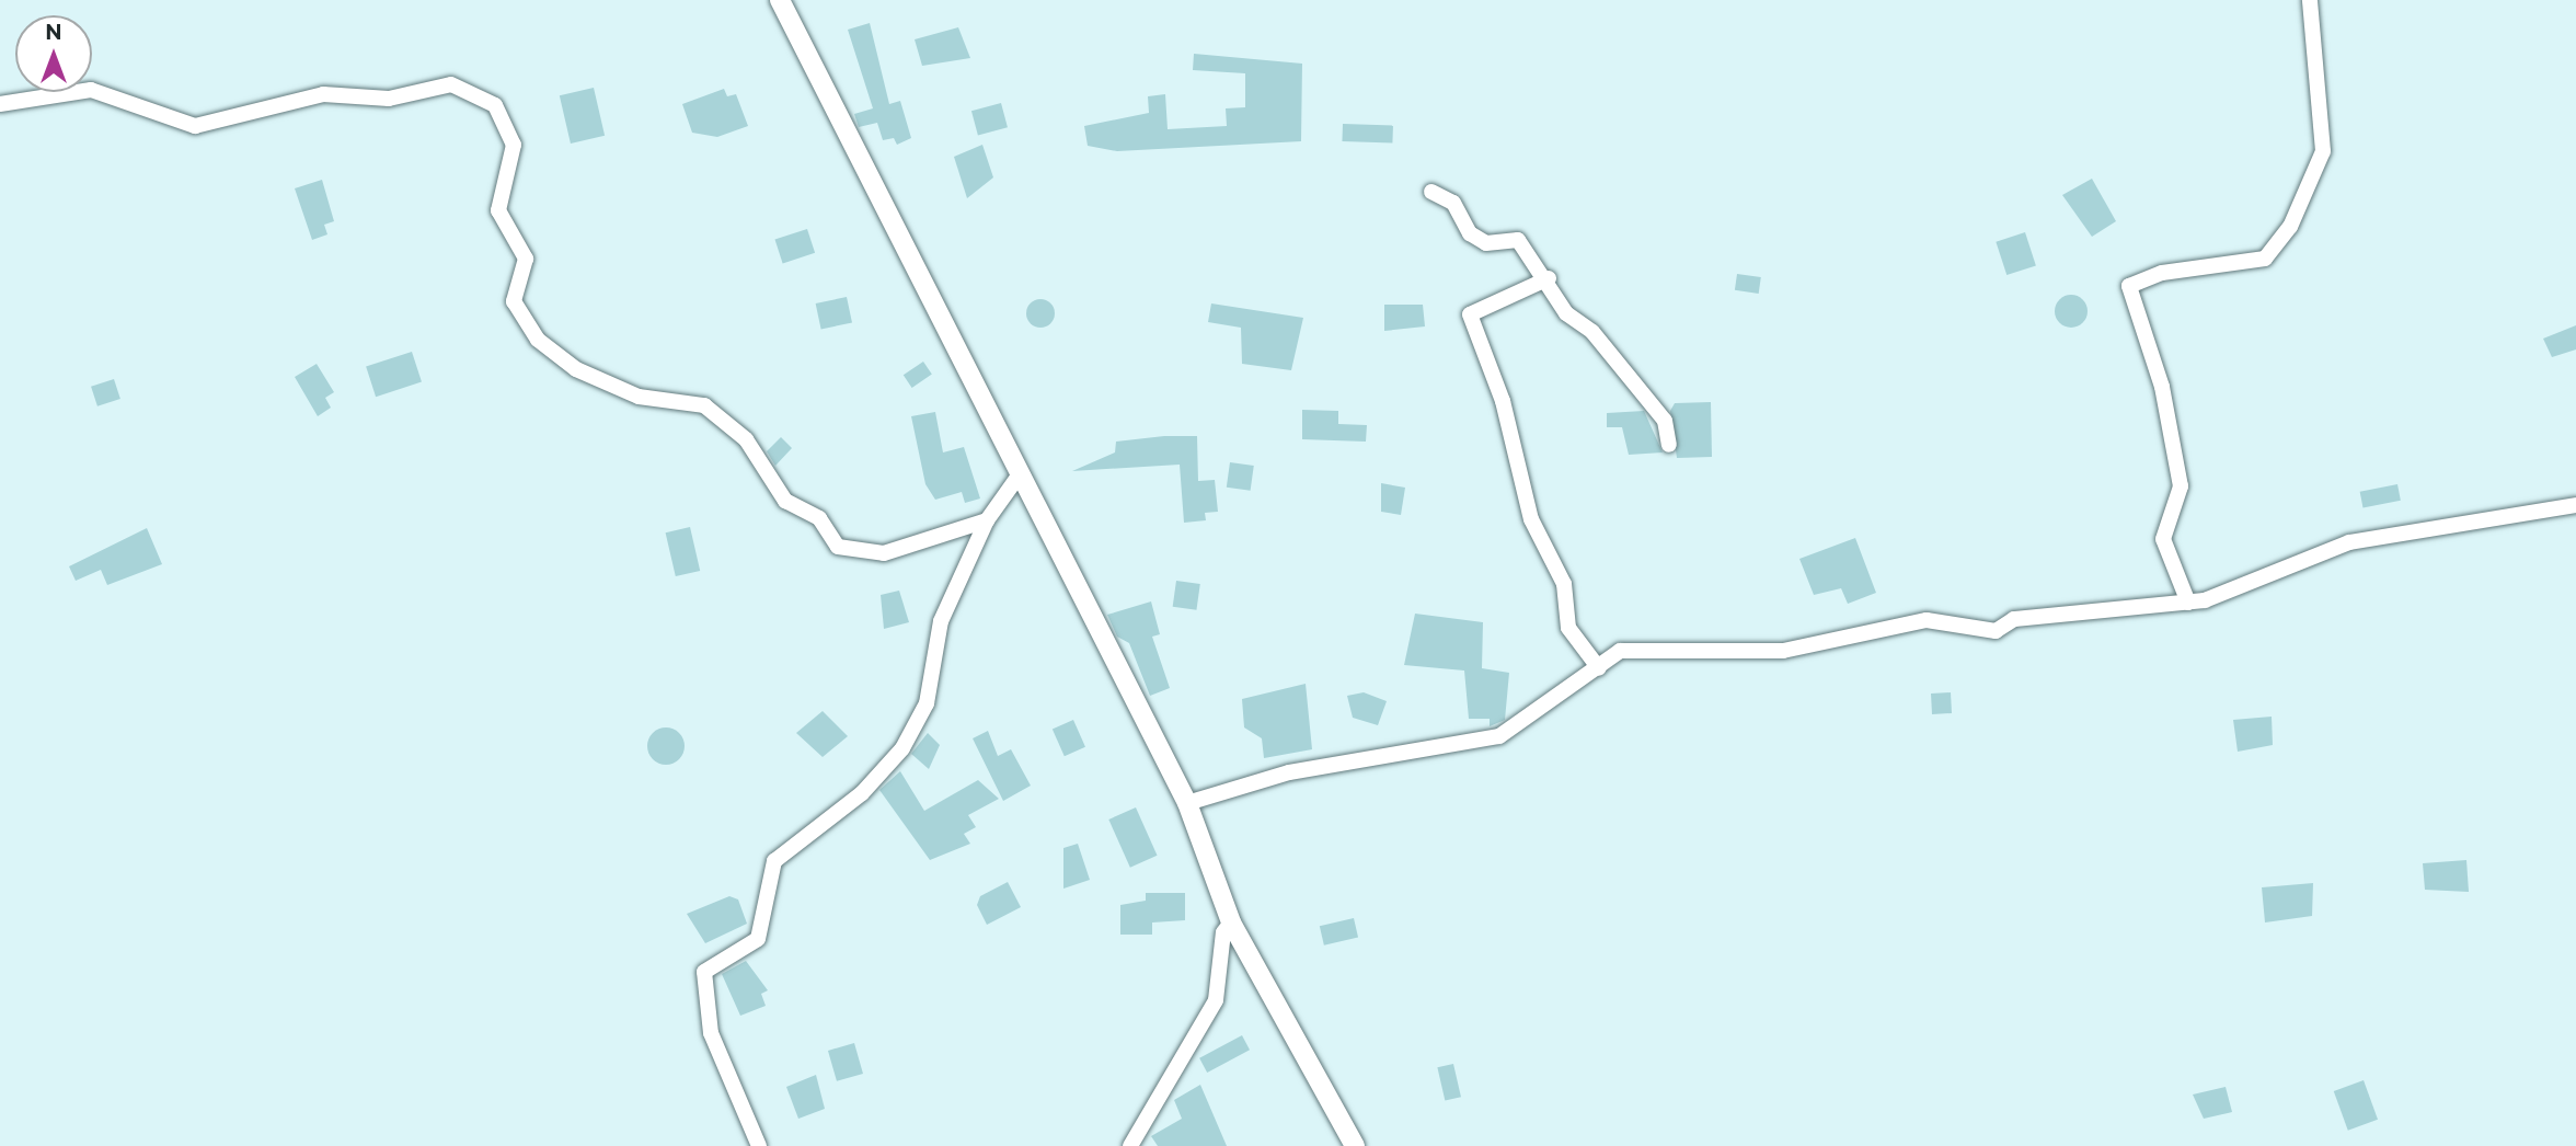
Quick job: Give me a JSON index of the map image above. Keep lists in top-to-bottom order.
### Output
{
  "north": "top"
}
